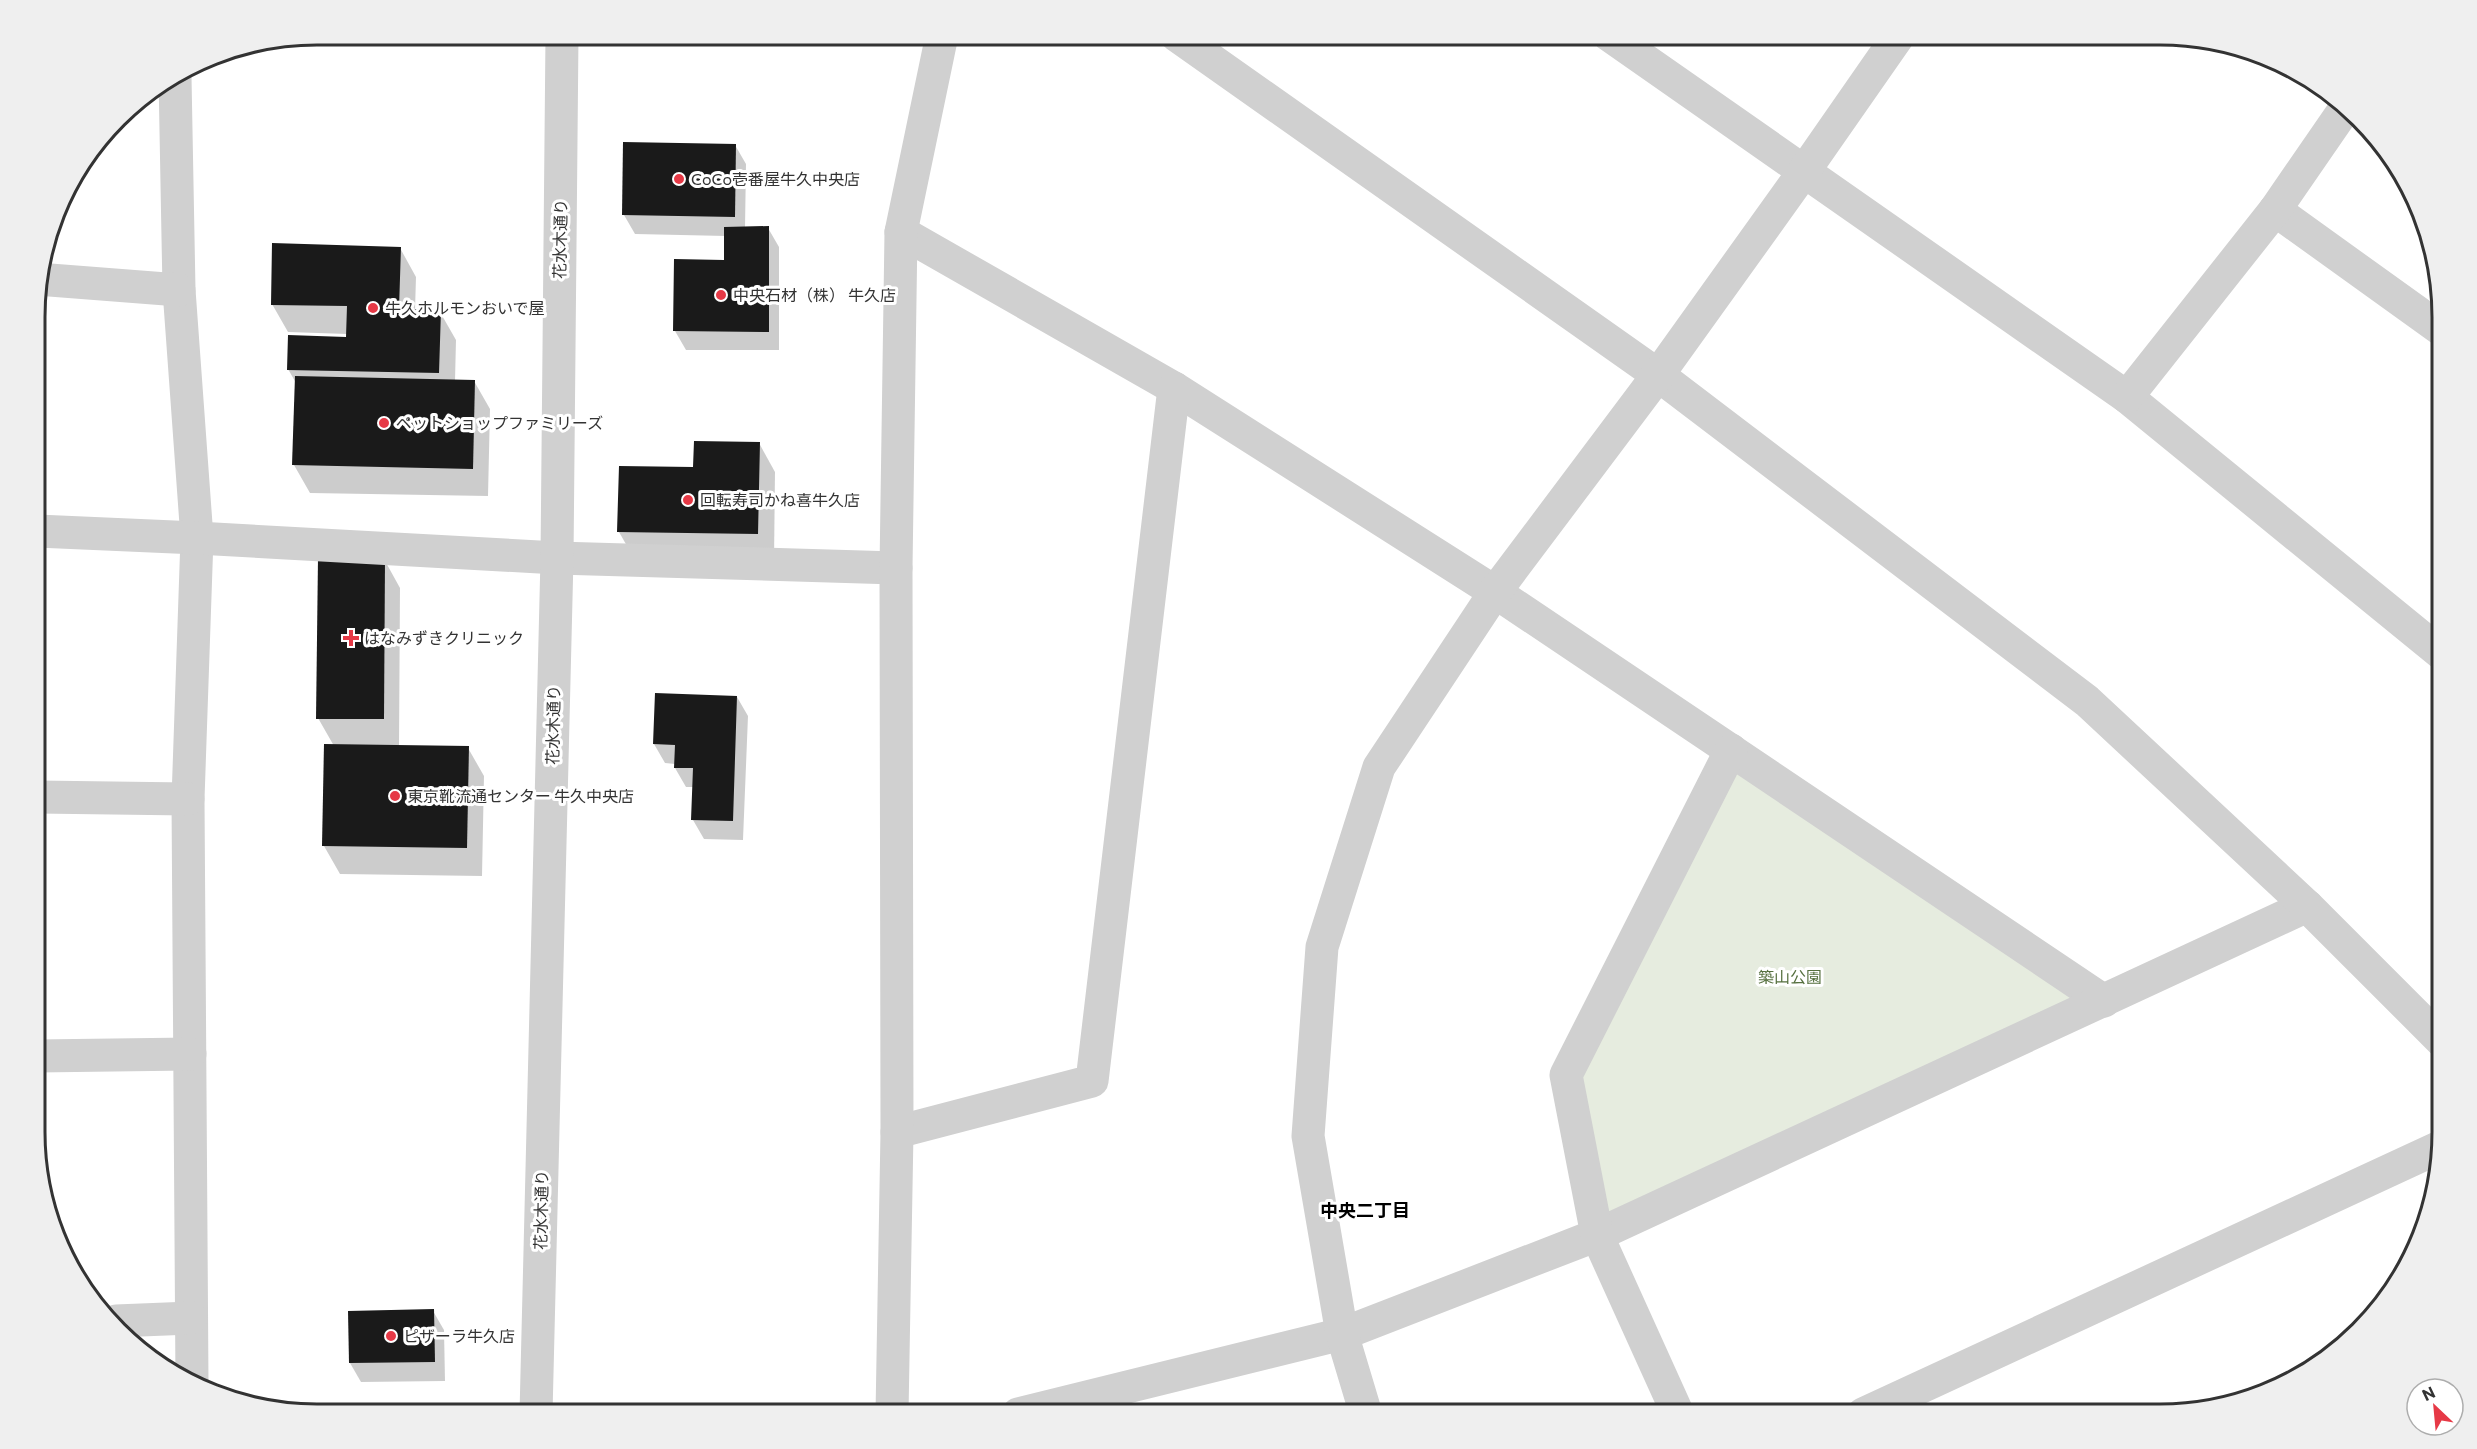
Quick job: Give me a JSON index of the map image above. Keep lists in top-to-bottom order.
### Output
{
  "streets": {
    "street": ["花水木通り"]
  },
  "districts": ["中央二丁目"],
  "parks": ["築山公園"],
  "places": {
    "other": [
      "CoCo壱番屋牛久中央店",
      "中央石材（株） 牛久店",
      "牛久ホルモンおいで屋",
      "ペットショップファミリーズ",
      "回転寿司かね喜牛久店",
      "東京靴流通センター 牛久中央店",
      "ピザーラ牛久店"
    ],
    "health": ["はなみずきクリニック"]
  },
  "north": "top left"
}
